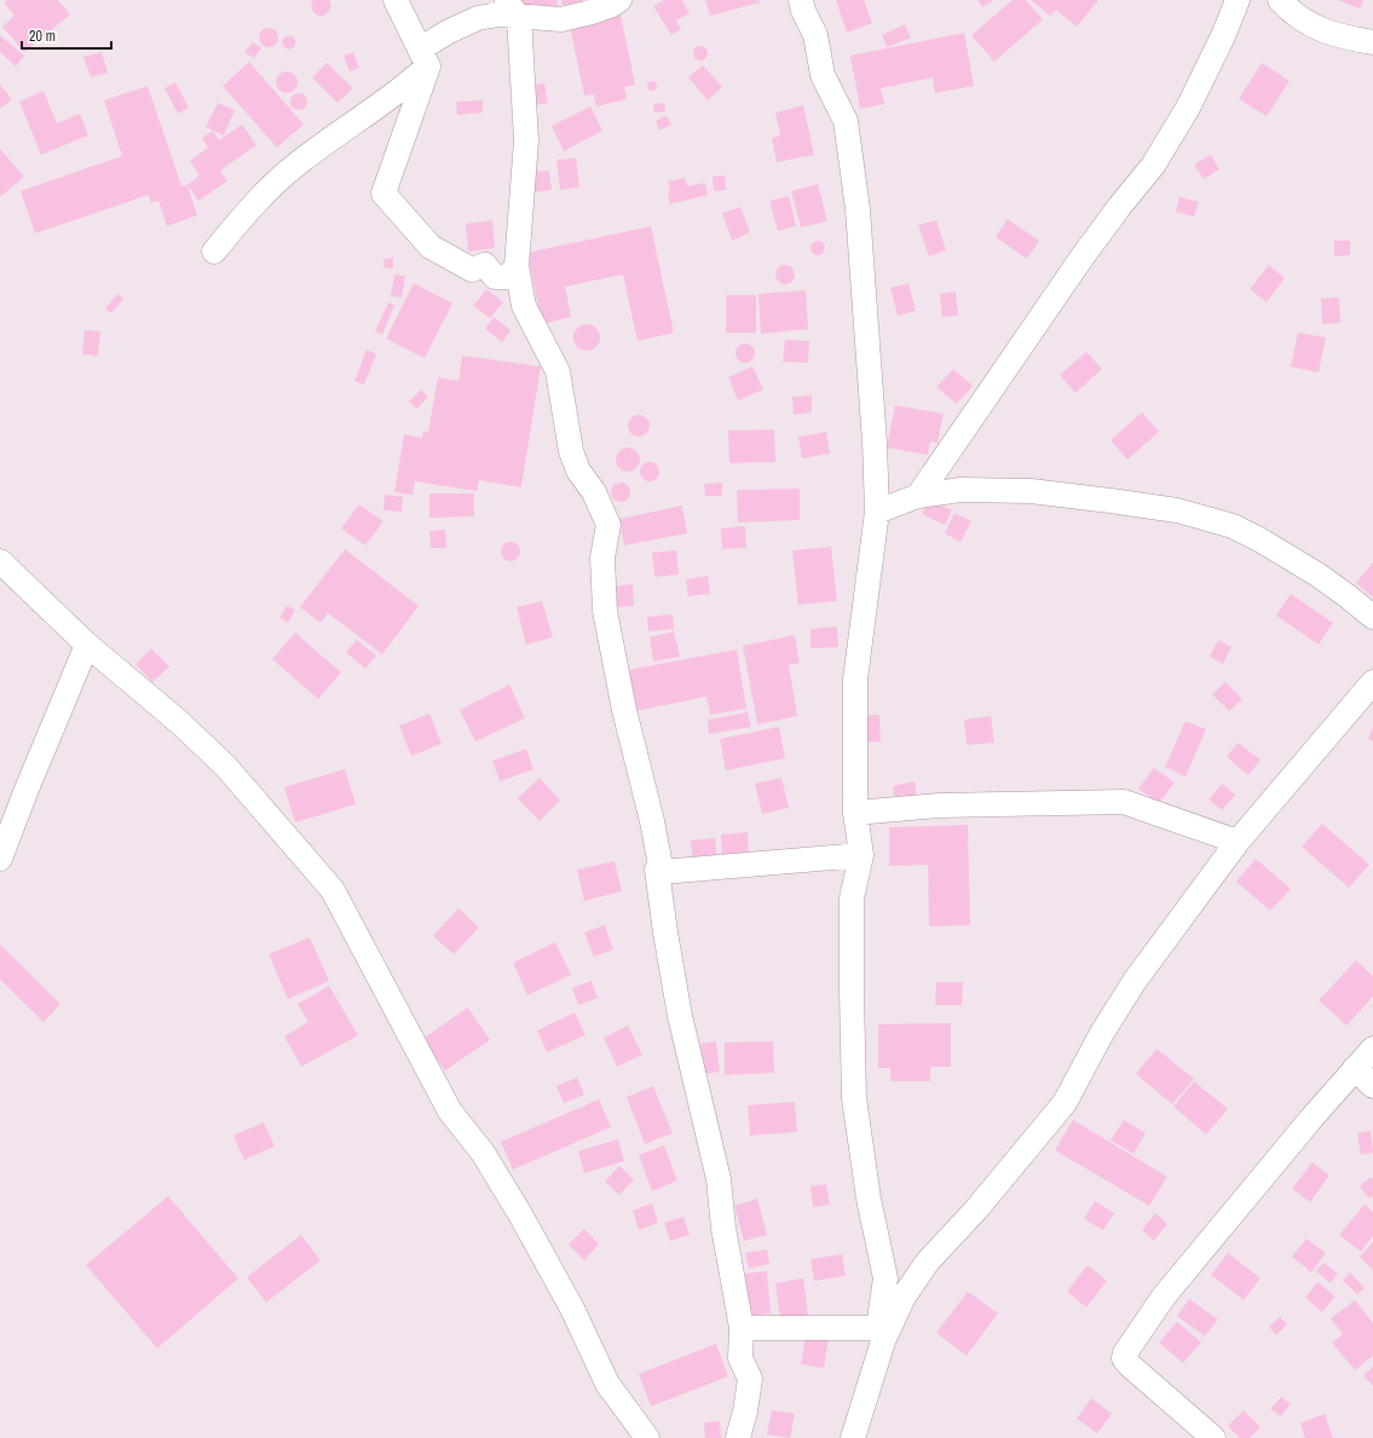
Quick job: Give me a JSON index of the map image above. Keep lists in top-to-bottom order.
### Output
{
  "scale_bar": "20 m"
}
